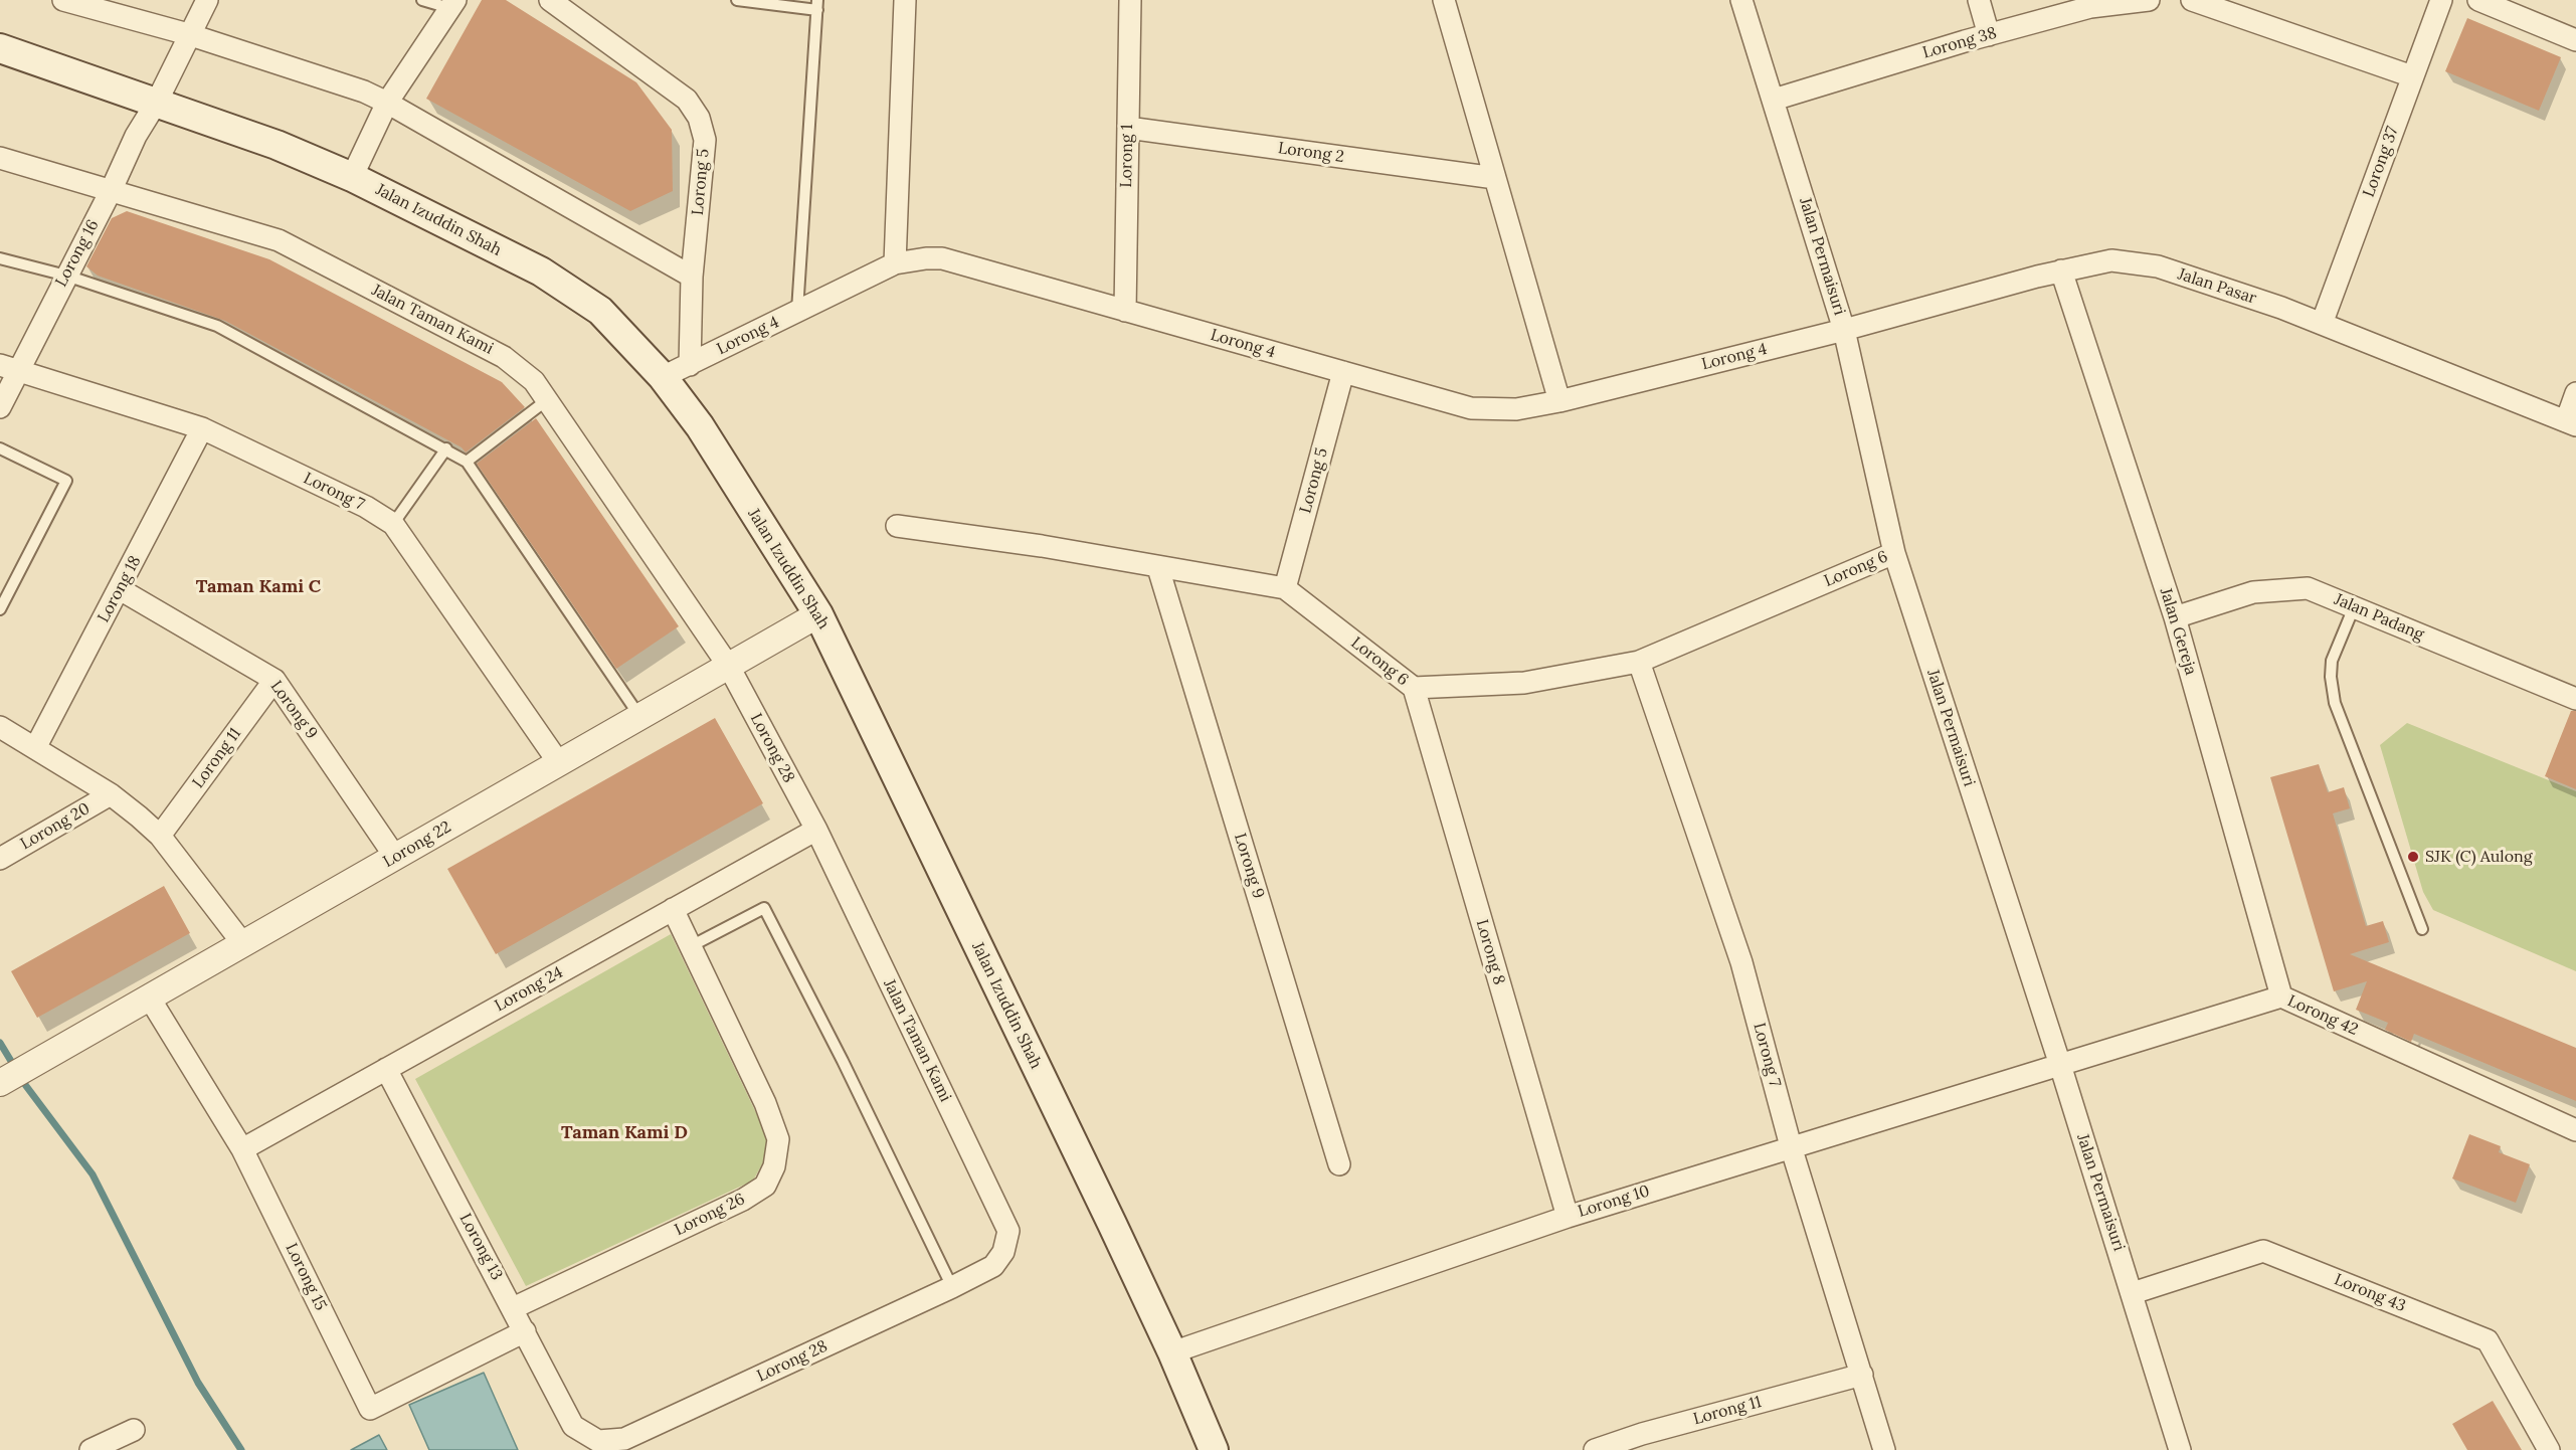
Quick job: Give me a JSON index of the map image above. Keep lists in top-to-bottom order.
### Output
{
  "streets": {
    "main road": ["Jalan Izuddin Shah"],
    "street": [
      "Lorong 38",
      "Lorong 2",
      "Lorong 1",
      "Lorong 37",
      "Lorong 5",
      "Lorong 16",
      "Jalan Permaisuri",
      "Jalan Pasar",
      "Jalan Taman Kami",
      "Lorong 4",
      "Lorong 7",
      "Lorong 6",
      "Lorong 18",
      "Jalan Padang",
      "Jalan Gereja",
      "Lorong 9",
      "Lorong 28",
      "Lorong 11",
      "Lorong 20",
      "Lorong 22",
      "Lorong 8",
      "Lorong 24",
      "Lorong 42",
      "Lorong 10",
      "Lorong 26",
      "Lorong 13",
      "Lorong 15",
      "Lorong 43"
    ]
  },
  "crossings": [
    ["Lorong 38", "Jalan Permaisuri"],
    ["Lorong 2", "Lorong 1"],
    ["Lorong 1", "Lorong 4"],
    ["Lorong 37", "Jalan Pasar"],
    ["Lorong 5", "Lorong 4"],
    ["Lorong 5", "Lorong 6"],
    ["Jalan Izuddin Shah", "Lorong 16"],
    ["Jalan Izuddin Shah", "Lorong 4"],
    ["Jalan Izuddin Shah", "Lorong 22"],
    ["Jalan Izuddin Shah", "Lorong 10"],
    ["Lorong 16", "Jalan Taman Kami"],
    ["Lorong 16", "Lorong 7"],
    ["Jalan Permaisuri", "Jalan Pasar"],
    ["Jalan Permaisuri", "Lorong 4"],
    ["Jalan Permaisuri", "Lorong 6"],
    ["Jalan Permaisuri", "Lorong 42"],
    ["Jalan Permaisuri", "Lorong 10"],
    ["Jalan Permaisuri", "Lorong 43"],
    ["Jalan Pasar", "Lorong 4"],
    ["Jalan Pasar", "Jalan Gereja"],
    ["Jalan Taman Kami", "Lorong 28"],
    ["Jalan Taman Kami", "Lorong 22"],
    ["Jalan Taman Kami", "Lorong 24"],
    ["Lorong 7", "Lorong 6"],
    ["Lorong 7", "Lorong 18"],
    ["Lorong 7", "Lorong 11"],
    ["Lorong 7", "Lorong 22"],
    ["Lorong 7", "Lorong 10"],
    ["Lorong 6", "Lorong 9"],
    ["Lorong 6", "Lorong 8"],
    ["Lorong 18", "Lorong 9"],
    ["Jalan Padang", "Jalan Gereja"],
    ["Jalan Gereja", "Lorong 42"],
    ["Lorong 9", "Lorong 11"],
    ["Lorong 9", "Lorong 22"],
    ["Lorong 28", "Lorong 22"],
    ["Lorong 28", "Lorong 24"],
    ["Lorong 28", "Lorong 13"],
    ["Lorong 22", "Lorong 15"],
    ["Lorong 8", "Lorong 10"],
    ["Lorong 24", "Lorong 26"],
    ["Lorong 24", "Lorong 13"],
    ["Lorong 24", "Lorong 15"],
    ["Lorong 42", "Lorong 10"],
    ["Lorong 26", "Lorong 13"],
    ["Lorong 13", "Lorong 15"]
  ],
  "districts": ["Taman Kami C", "Taman Kami D"],
  "places": ["SJK (C) Aulong"]
}
